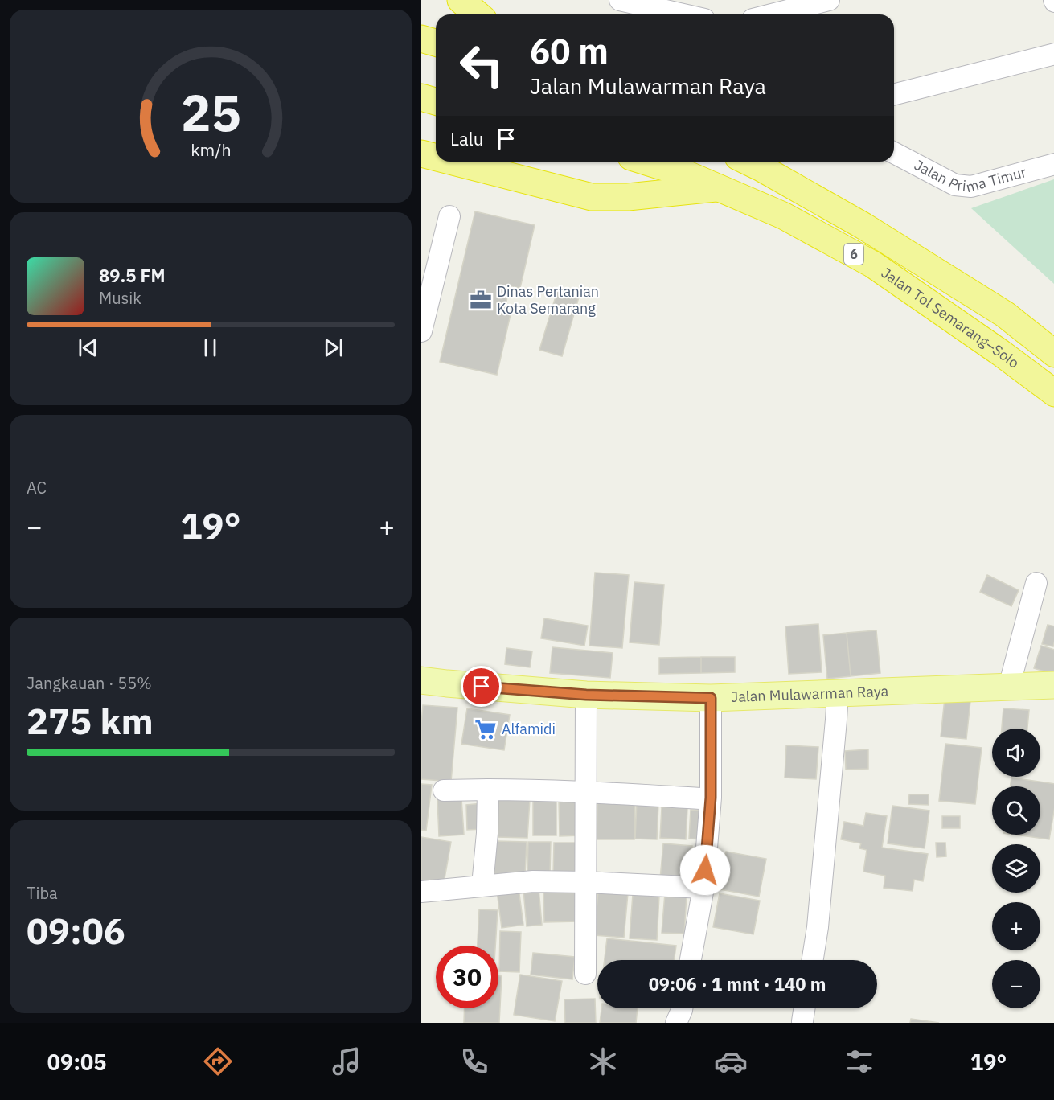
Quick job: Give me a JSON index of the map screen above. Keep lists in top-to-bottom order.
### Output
{
  "streets": {
    "highway": ["6", "Jalan Tol Semarang–Solo"],
    "main road": ["Jalan Mulawarman Raya"],
    "street": ["Jalan Prima Timur"]
  },
  "places": {
    "office": ["Dinas Pertanian Kota Semarang"],
    "supermarket": ["Alfamidi"]
  },
  "page": {
    "turn": ["60 m", "Jalan Mulawarman Raya"],
    "then": "Lalu",
    "song": ["89.5 FM", "Musik"],
    "tile": [
      "AC",
      ["Jangkauan · 55%", "275 km"],
      ["Tiba", "09:06"]
    ],
    "heat": ["−", "19°", "+"],
    "map_buttons": ["+", "−"],
    "limit": "30",
    "trip": "09:06 · 1 mnt · 140 m",
    "tabs": ["09:05", "19°"],
    "gauge": ["25", "km/h"]
  }
}
